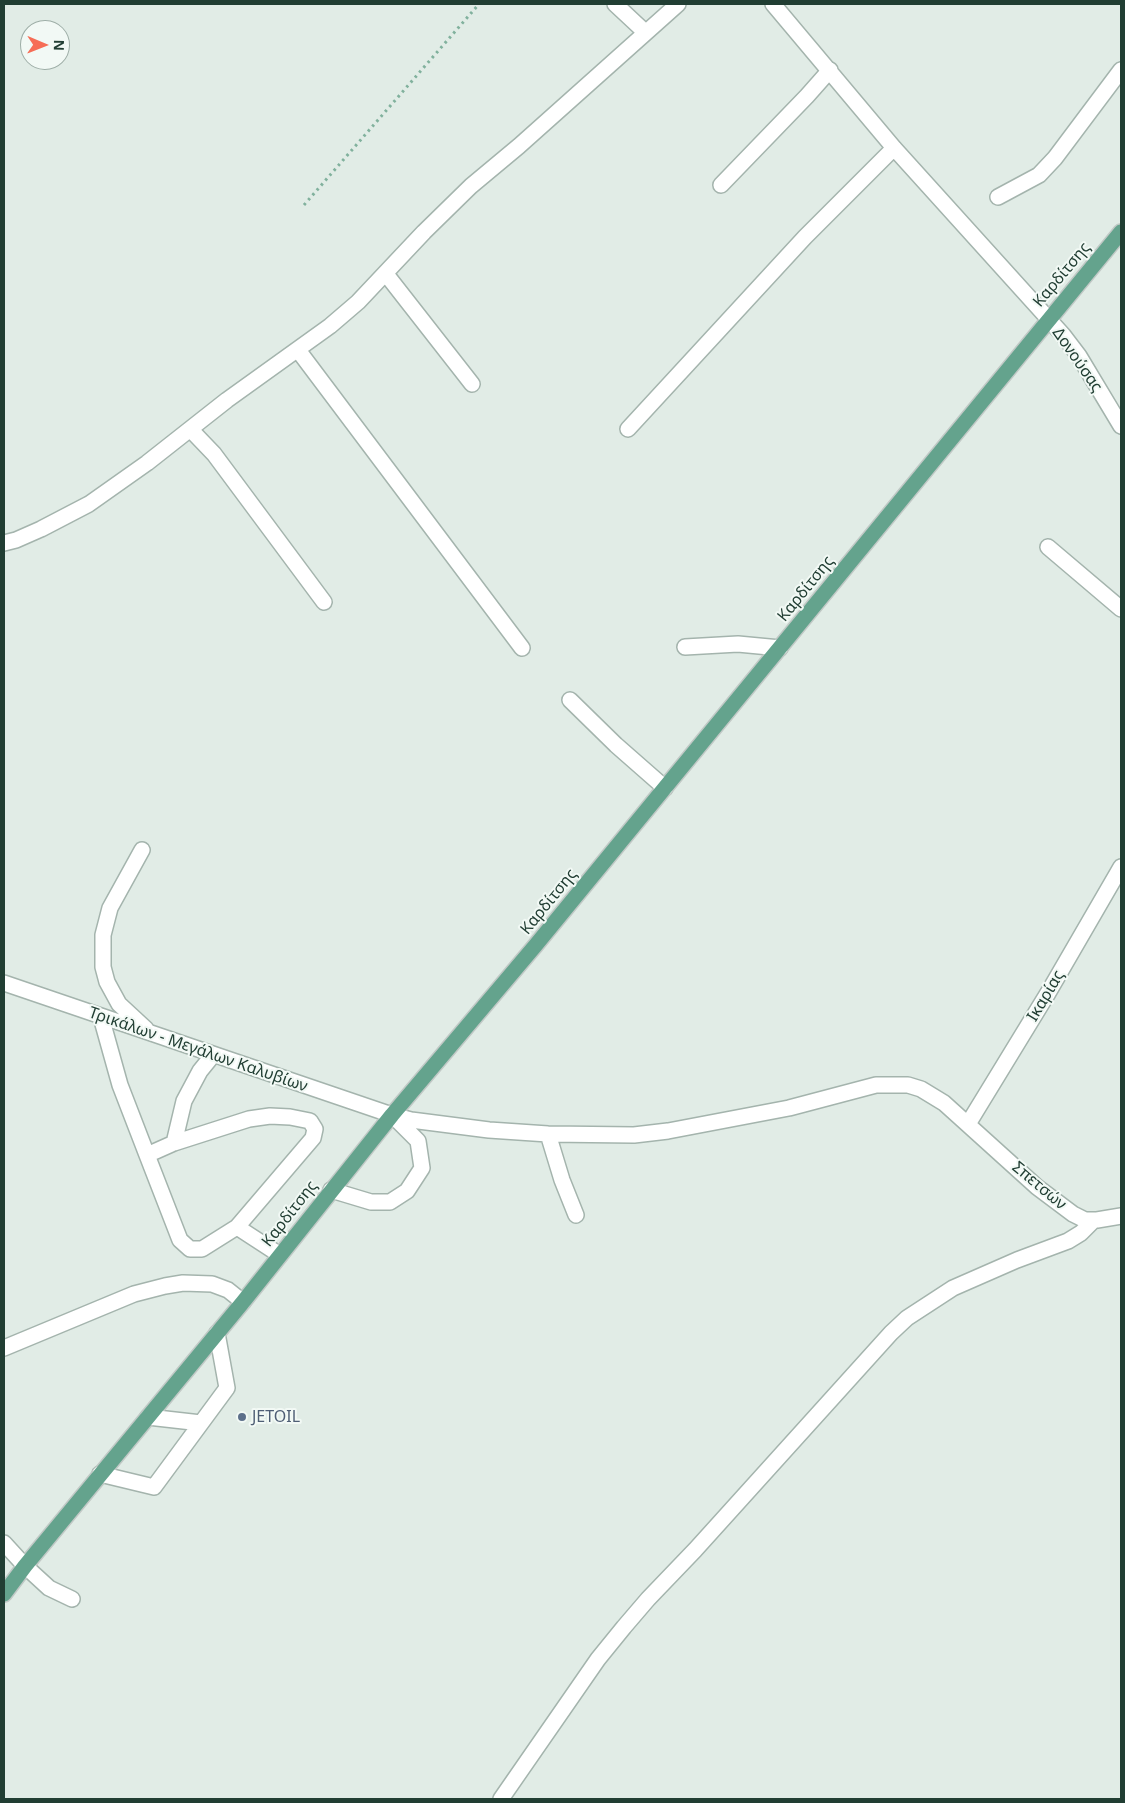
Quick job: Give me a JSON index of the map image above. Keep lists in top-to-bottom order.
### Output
{
  "streets": {
    "main road": ["Καρδίτσης"],
    "street": [
      "Δονούσας",
      "Ικαρίας",
      "Τρικάλων - Μεγάλων Καλυβίων",
      "Σπετσών"
    ]
  },
  "crossings": [
    ["Καρδίτσης", "Δονούσας"],
    ["Καρδίτσης", "Τρικάλων - Μεγάλων Καλυβίων"],
    ["Ικαρίας", "Σπετσών"],
    ["Τρικάλων - Μεγάλων Καλυβίων", "Σπετσών"]
  ],
  "places": ["JETOIL"],
  "north": "right"
}
